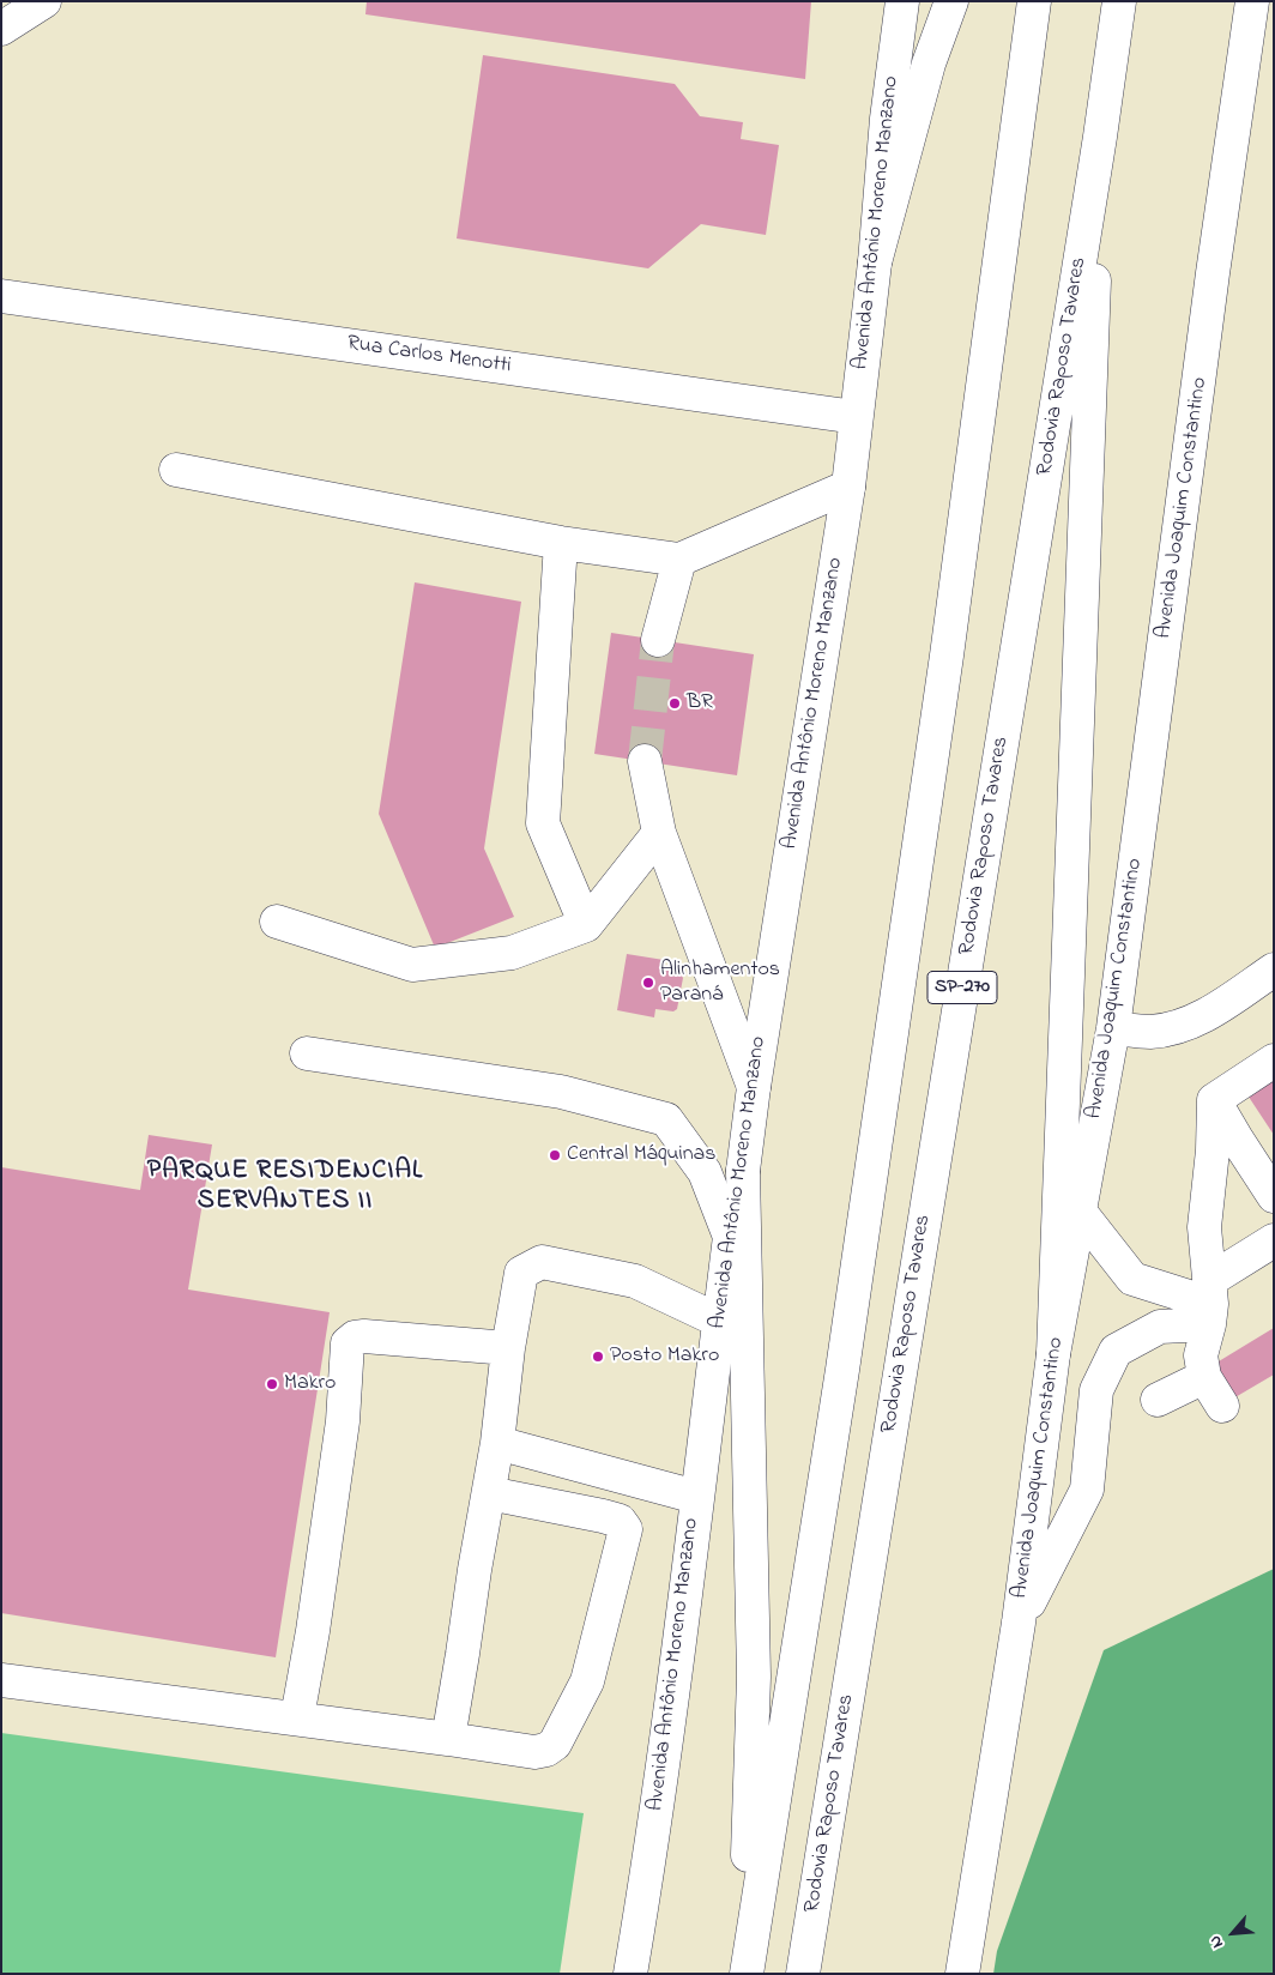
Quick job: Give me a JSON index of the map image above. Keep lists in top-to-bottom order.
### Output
{
  "streets": {
    "main road": [
      "Avenida Antônio Moreno Manzano",
      "Rua Carlos Menotti",
      "Rodovia Raposo Tavares",
      "Avenida Joaquim Constantino",
      "SP-270"
    ]
  },
  "crossings": [
    ["Avenida Antônio Moreno Manzano", "Rua Carlos Menotti"]
  ],
  "districts": ["PARQUE RESIDENCIAL SERVANTES II"],
  "places": [
    "BR",
    "Alinhamentos Paraná",
    "Central Máquinas",
    "Posto Makro",
    "Makro"
  ],
  "north": "bottom left"
}
